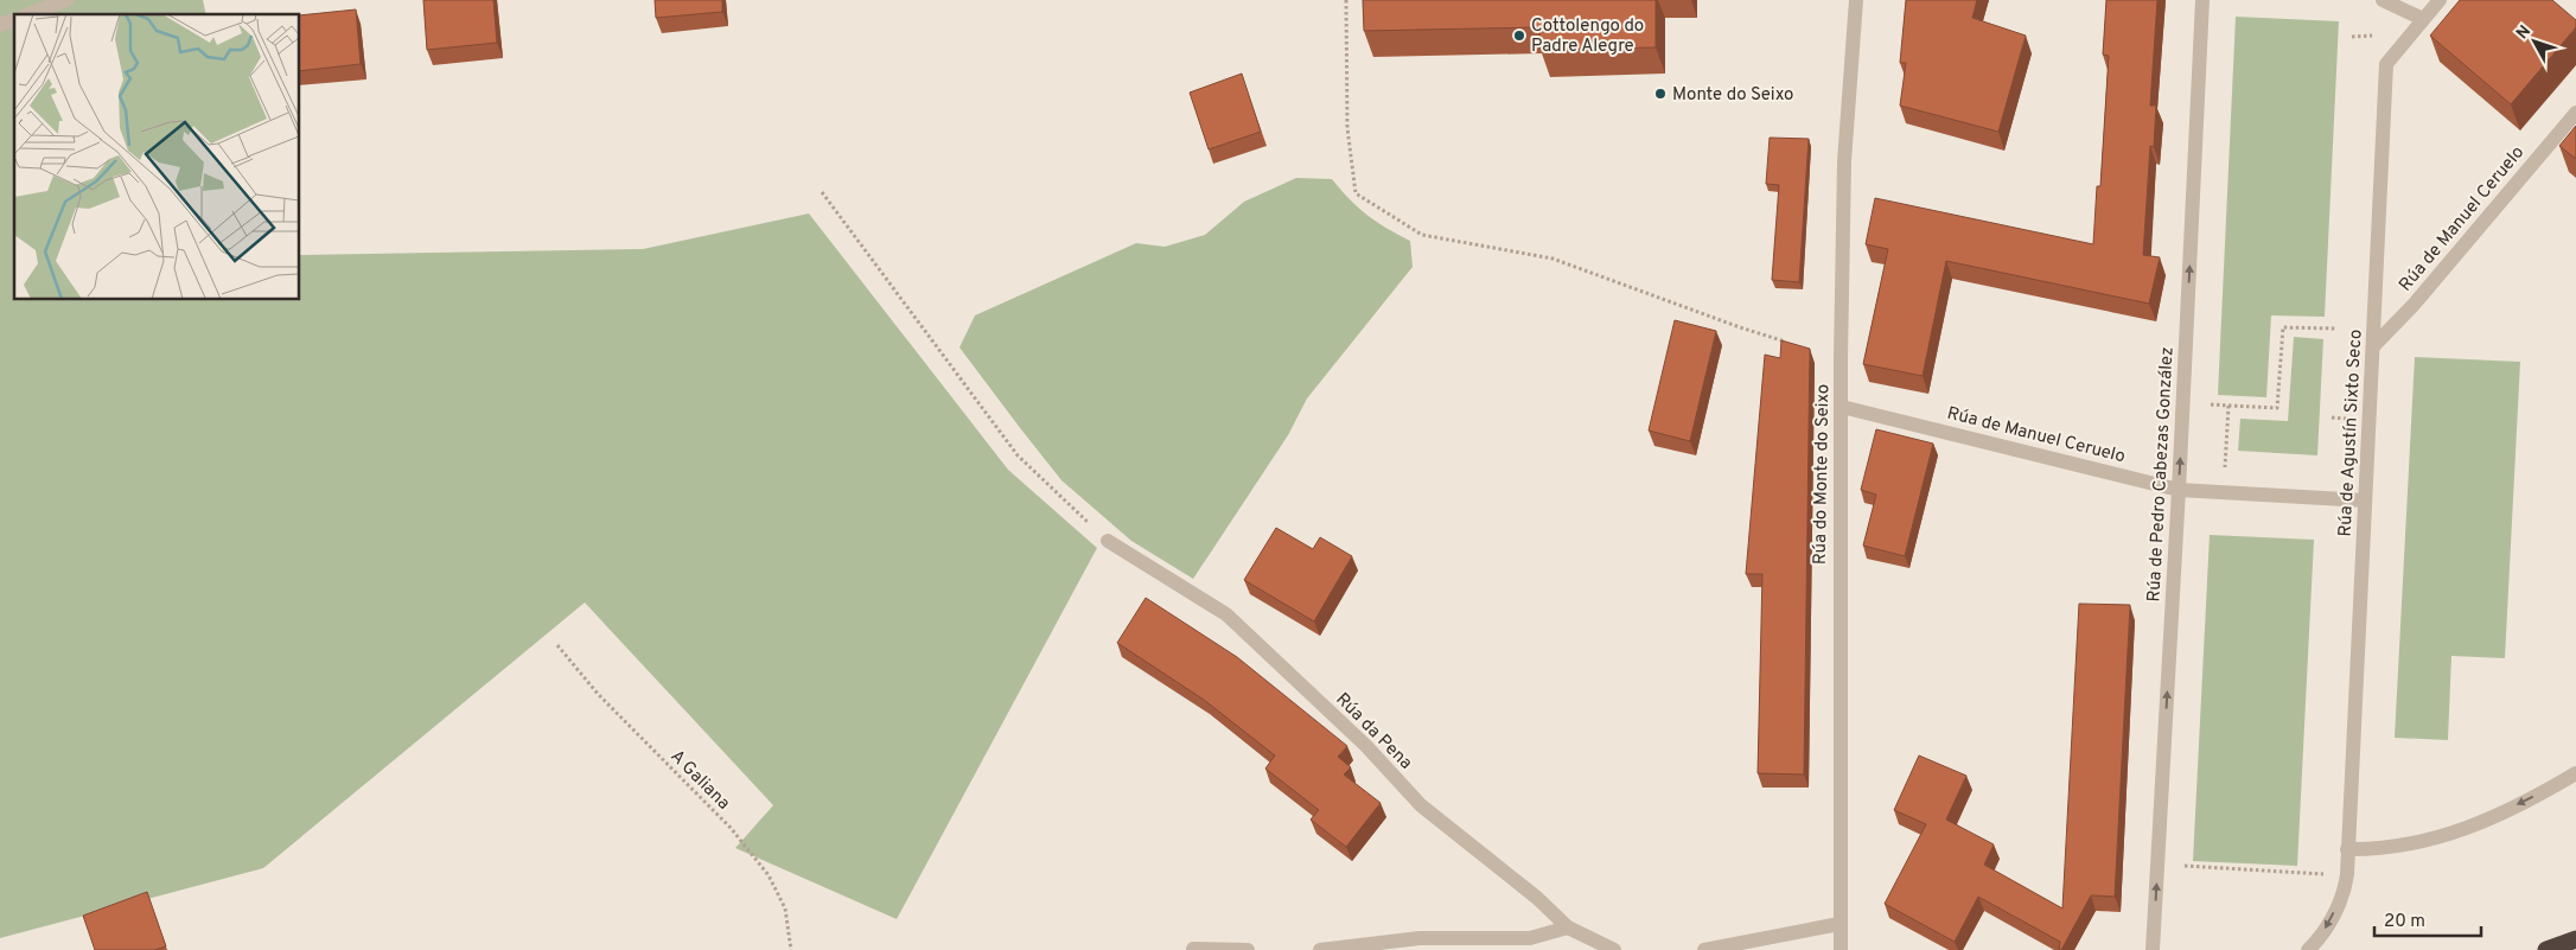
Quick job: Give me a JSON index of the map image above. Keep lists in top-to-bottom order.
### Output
{
  "streets": {
    "street": [
      "Rúa de Manuel Ceruelo",
      "Rúa de Agustín Sixto Seco",
      "Rúa do Monte do Seixo",
      "Rúa de Pedro Cabezas González",
      "Rúa da Pena"
    ],
    "path": ["A Galiana"]
  },
  "crossings": [
    ["Rúa de Manuel Ceruelo", "Rúa de Agustín Sixto Seco"],
    ["Rúa de Manuel Ceruelo", "Rúa do Monte do Seixo"],
    ["Rúa de Manuel Ceruelo", "Rúa de Pedro Cabezas González"]
  ],
  "one_way": ["Rúa de Pedro Cabezas González"],
  "places": ["Cottolengo do Padre Alegre", "Monte do Seixo"],
  "scale_bar": "20 m",
  "north": "top left"
}
